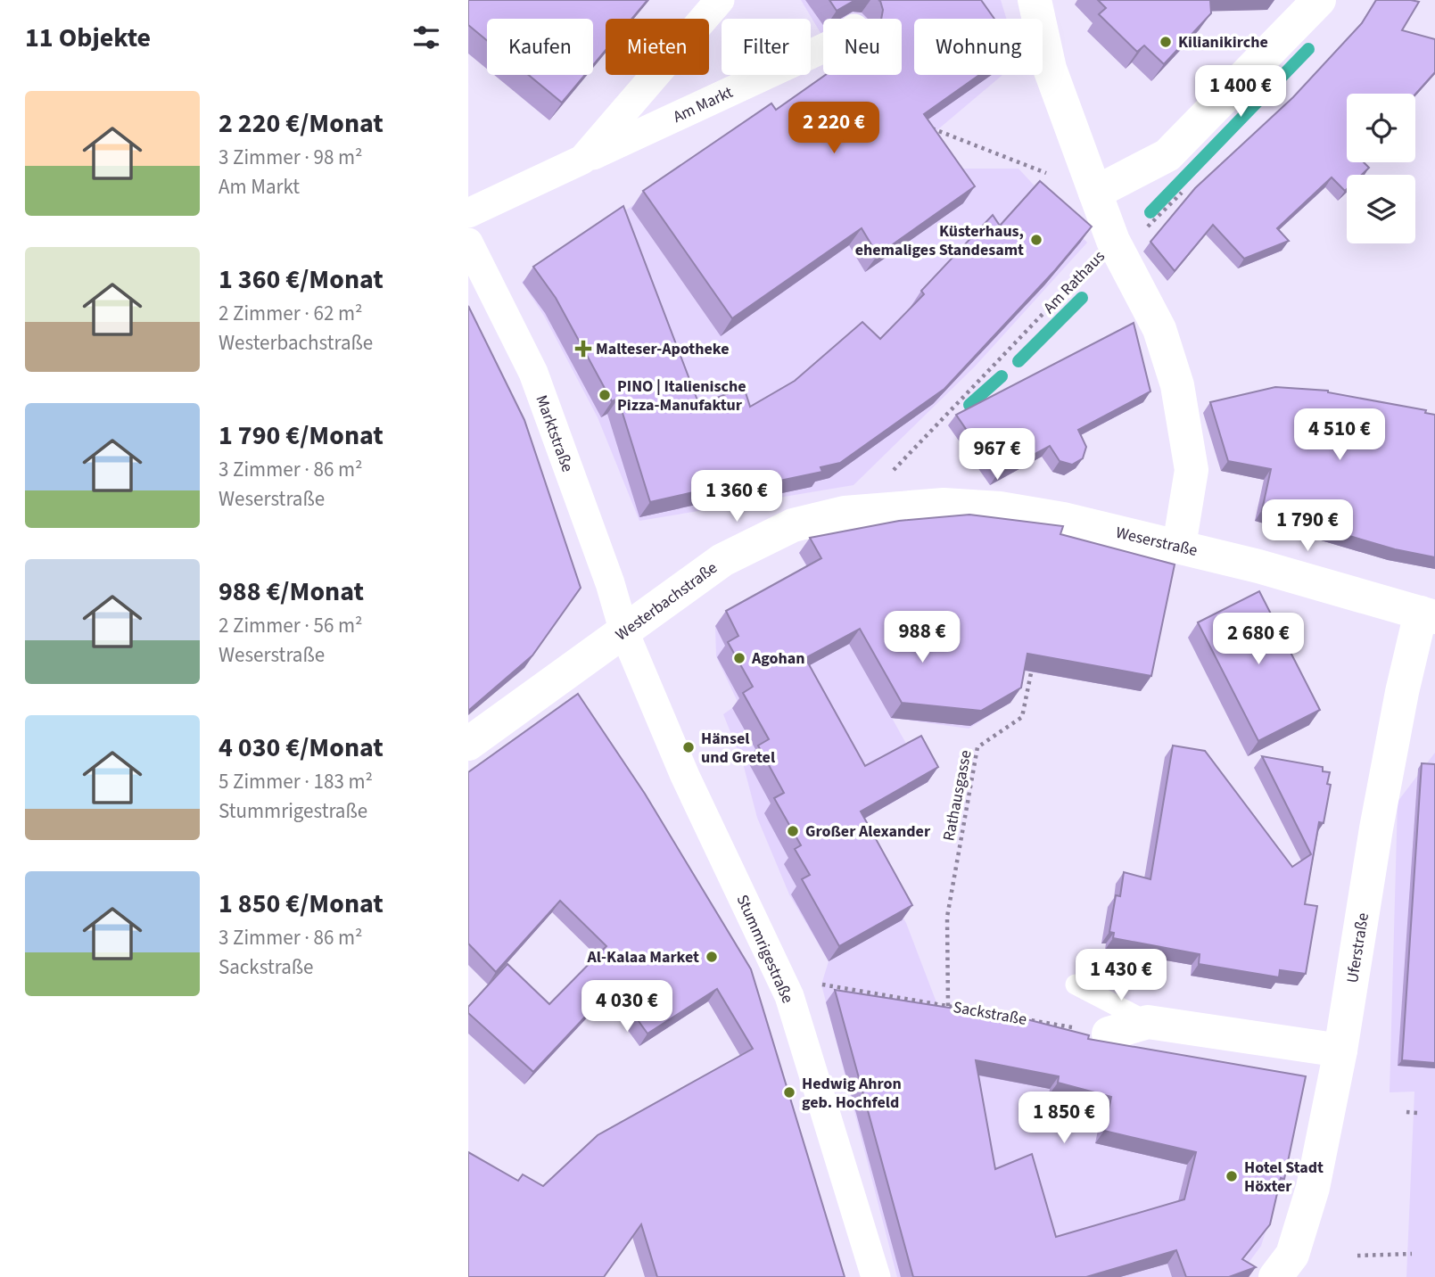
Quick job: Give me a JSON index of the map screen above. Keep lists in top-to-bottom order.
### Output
{
  "streets": {
    "main road": [
      "Am Rathaus",
      "Weserstraße",
      "Westerbachstraße",
      "Uferstraße"
    ],
    "street": ["Am Markt", "Marktstraße", "Stummrigestraße"],
    "path": ["Rathausgasse", "Sackstraße"]
  },
  "crossings": [
    ["Am Rathaus", "Weserstraße"],
    ["Am Rathaus", "Westerbachstraße"],
    ["Marktstraße", "Westerbachstraße"],
    ["Marktstraße", "Stummrigestraße"],
    ["Weserstraße", "Westerbachstraße"],
    ["Weserstraße", "Uferstraße"],
    ["Westerbachstraße", "Stummrigestraße"],
    ["Rathausgasse", "Sackstraße"],
    ["Stummrigestraße", "Sackstraße"]
  ],
  "places": {
    "other": [
      "Kilianikirche",
      "Küsterhaus, ehemaliges Standesamt",
      "PINO | Italienische Pizza-Manufaktur",
      "Agohan",
      "Hänsel und Gretel",
      "Großer Alexander",
      "Al-Kalaa Market",
      "Hedwig Ahron geb. Hochfeld",
      "Hotel Stadt Höxter"
    ],
    "health": ["Malteser-Apotheke"]
  },
  "page": {
    "heading": "11 Objekte",
    "chip": [
      "Kaufen",
      "Mieten",
      "Filter",
      "Neu",
      "Wohnung"
    ],
    "price": [
      "1 400 €",
      "2 220 €",
      "4 510 €",
      "967 €",
      "1 360 €",
      "1 790 €",
      "988 €",
      "2 680 €",
      "1 430 €",
      "4 030 €",
      "1 850 €"
    ],
    "list": [
      {
        "name": "2 220 €/Monat",
        "note": "3 Zimmer · 98 m² · Am Markt"
      },
      {
        "name": "1 360 €/Monat",
        "note": "2 Zimmer · 62 m² · Westerbachstraße"
      },
      {
        "name": "1 790 €/Monat",
        "note": "3 Zimmer · 86 m² · Weserstraße"
      },
      {
        "name": "988 €/Monat",
        "note": "2 Zimmer · 56 m² · Weserstraße"
      },
      {
        "name": "4 030 €/Monat",
        "note": "5 Zimmer · 183 m² · Stummrigestraße"
      },
      {
        "name": "1 850 €/Monat",
        "note": "3 Zimmer · 86 m² · Sackstraße"
      }
    ]
  }
}
